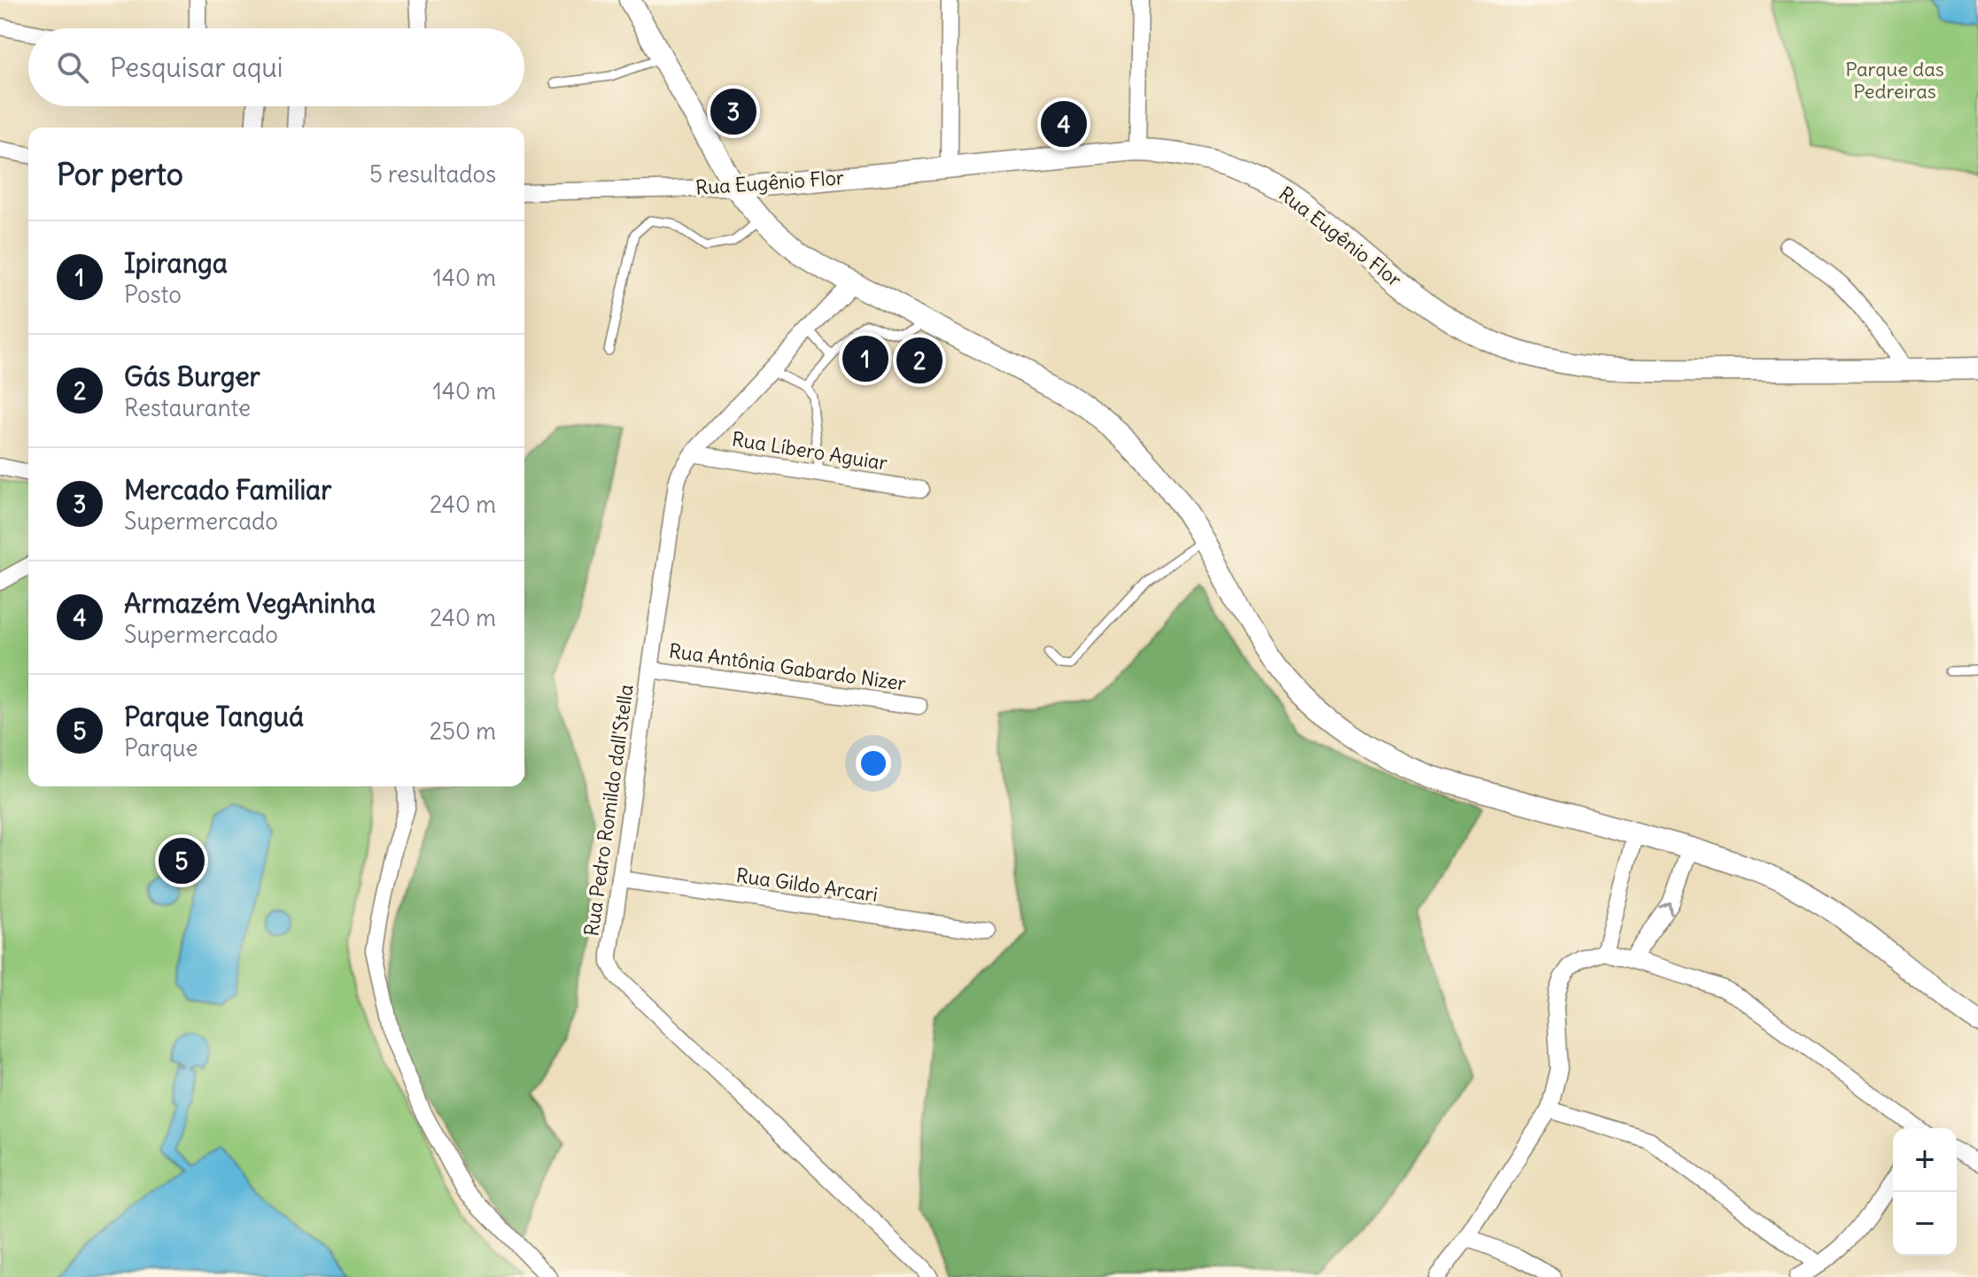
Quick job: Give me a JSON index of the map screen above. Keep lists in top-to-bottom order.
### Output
{
  "streets": {
    "main road": ["Rua Eugênio Flor"],
    "street": [
      "Rua Líbero Aguiar",
      "Rua Antônia Gabardo Nizer",
      "Rua Pedro Romildo dall'Stella",
      "Rua Gildo Arcari"
    ]
  },
  "crossings": [
    ["Rua Líbero Aguiar", "Rua Pedro Romildo dall'Stella"],
    ["Rua Antônia Gabardo Nizer", "Rua Pedro Romildo dall'Stella"],
    ["Rua Pedro Romildo dall'Stella", "Rua Gildo Arcari"]
  ],
  "parks": ["Parque das Pedreiras"],
  "page": {
    "search": "Pesquisar aqui",
    "pins": [
      "3",
      "4",
      "1",
      "2",
      "5"
    ],
    "heading": ["Por perto", "5 resultados"],
    "list": [
      {
        "mark": "1",
        "name": "Ipiranga",
        "note": "Posto",
        "value": "140 m"
      },
      {
        "mark": "2",
        "name": "Gás Burger",
        "note": "Restaurante",
        "value": "140 m"
      },
      {
        "mark": "3",
        "name": "Mercado Familiar",
        "note": "Supermercado",
        "value": "240 m"
      },
      {
        "mark": "4",
        "name": "Armazém VegAninha",
        "note": "Supermercado",
        "value": "240 m"
      },
      {
        "mark": "5",
        "name": "Parque Tanguá",
        "note": "Parque",
        "value": "250 m"
      }
    ],
    "map_buttons": ["+", "−"]
  }
}
